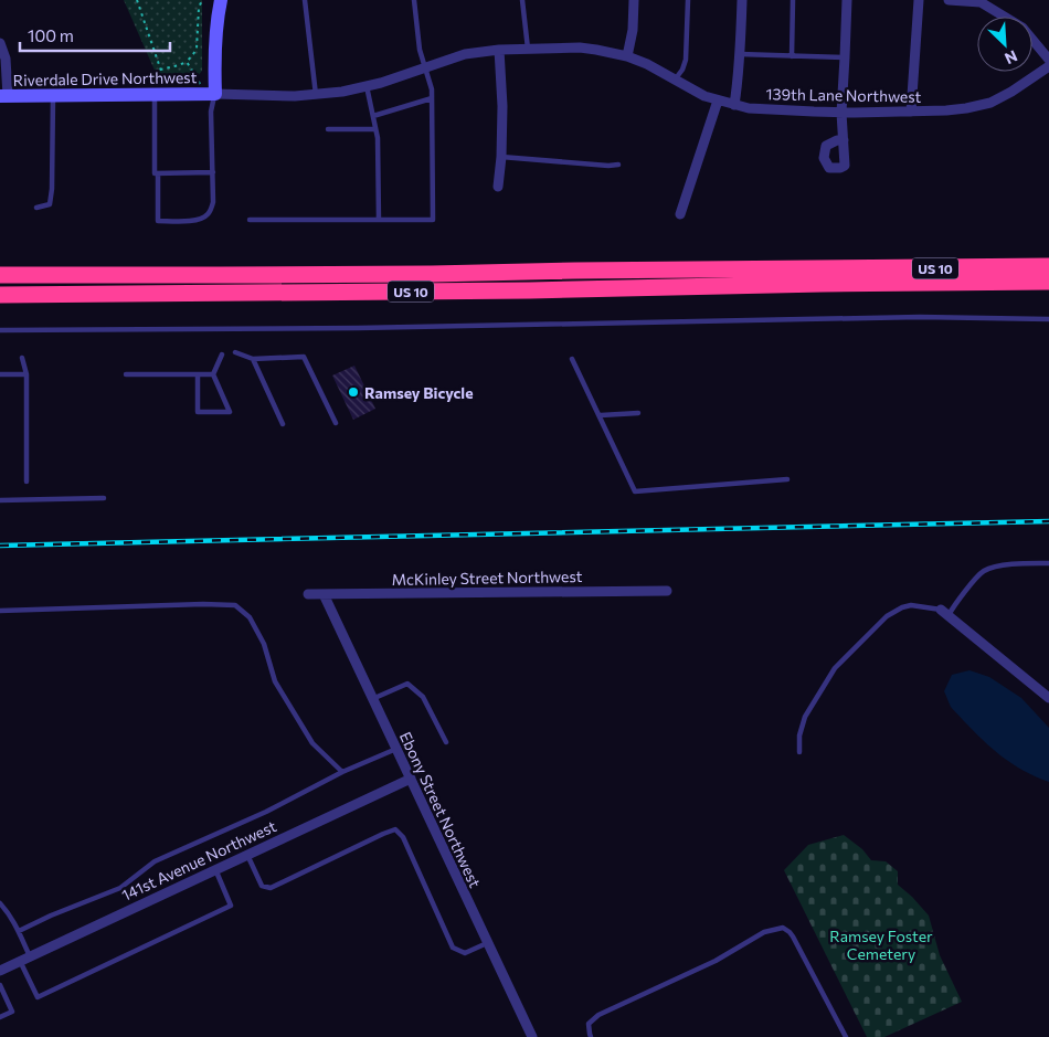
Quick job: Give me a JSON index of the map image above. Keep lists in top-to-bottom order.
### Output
{
  "streets": {
    "highway": ["US 10"],
    "street": [
      "Riverdale Drive Northwest",
      "139th Lane Northwest",
      "McKinley Street Northwest",
      "Ebony Street Northwest",
      "141st Avenue Northwest"
    ]
  },
  "crossings": [
    ["Riverdale Drive Northwest", "139th Lane Northwest"],
    ["McKinley Street Northwest", "Ebony Street Northwest"],
    ["Ebony Street Northwest", "141st Avenue Northwest"]
  ],
  "parks": ["Ramsey Foster Cemetery"],
  "places": ["Ramsey Bicycle"],
  "scale_bar": "100 m",
  "north": "bottom right"
}
